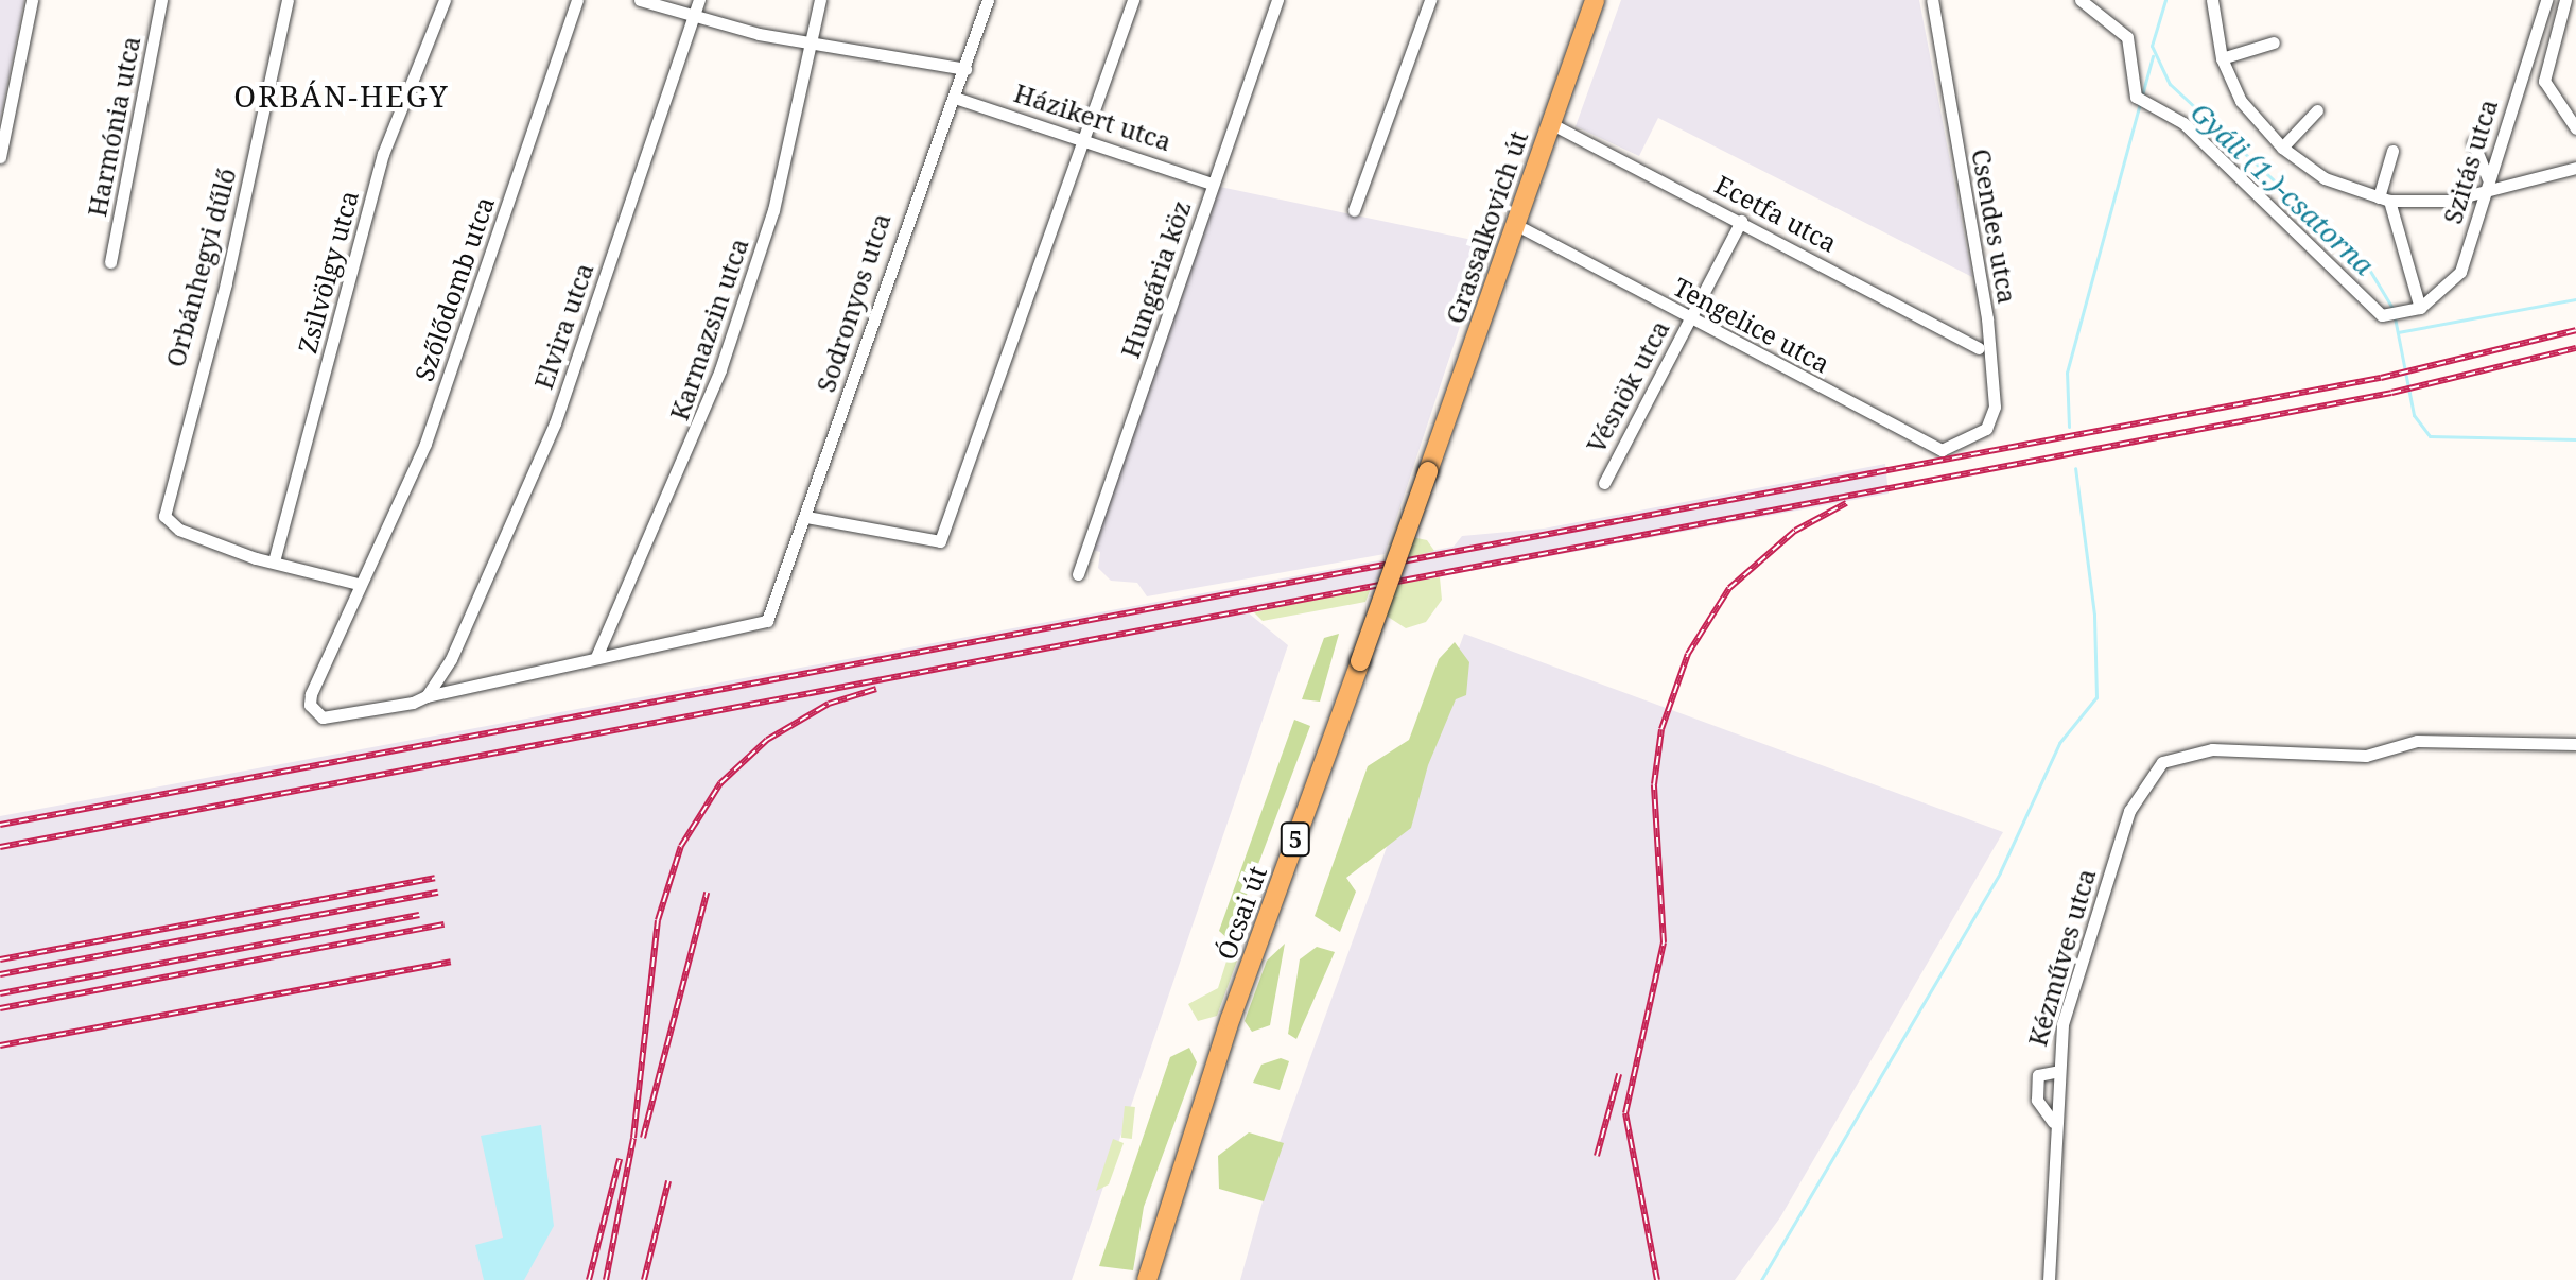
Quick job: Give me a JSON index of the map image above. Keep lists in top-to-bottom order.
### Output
{
  "streets": {
    "main road": ["Grassalkovich út", "5", "Ócsai út"],
    "street": [
      "Házikert utca",
      "Harmónia utca",
      "Szitás utca",
      "Ecetfa utca",
      "Csendes utca",
      "Orbánhegyi dűlő",
      "Zsilvölgy utca",
      "Hungária köz",
      "Szőlődomb utca",
      "Sodronyos utca",
      "Tengelice utca",
      "Elvira utca",
      "Karmazsin utca",
      "Vésnök utca",
      "Kézműves utca"
    ]
  },
  "crossings": [
    ["Házikert utca", "Hungária köz"],
    ["Házikert utca", "Sodronyos utca"],
    ["Ecetfa utca", "Grassalkovich út"],
    ["Ecetfa utca", "Vésnök utca"],
    ["Csendes utca", "Tengelice utca"],
    ["Grassalkovich út", "Ócsai út"],
    ["Orbánhegyi dűlő", "Zsilvölgy utca"],
    ["Szőlődomb utca", "Elvira utca"],
    ["Sodronyos utca", "Karmazsin utca"],
    ["Tengelice utca", "Vésnök utca"]
  ],
  "districts": ["ORBÁN-HEGY"],
  "water": ["Gyáli (1.)-csatorna"]
}
